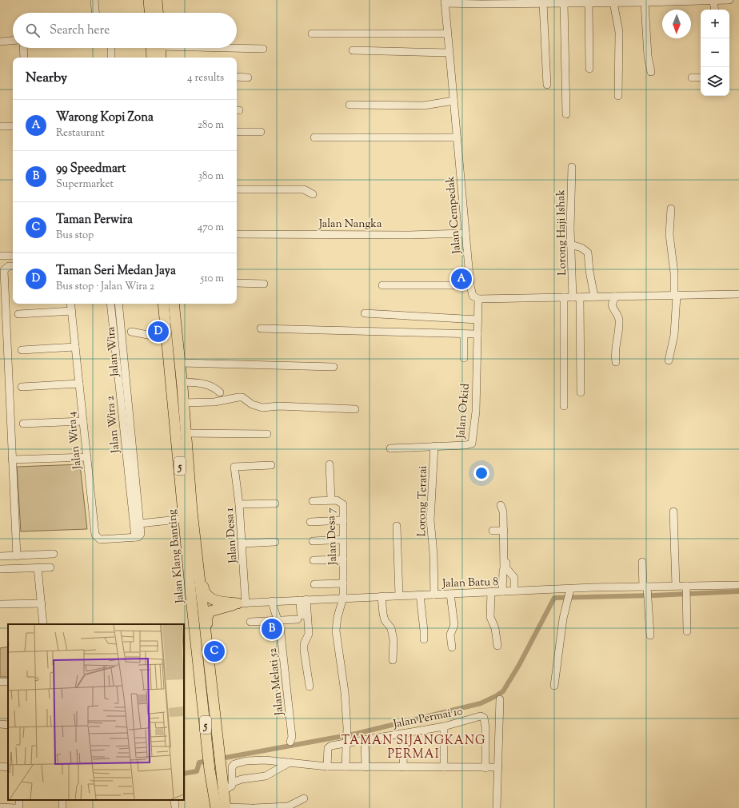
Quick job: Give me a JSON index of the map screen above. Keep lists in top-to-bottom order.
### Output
{
  "streets": {
    "highway": ["5", "Jalan Klang Banting"],
    "street": [
      "Jalan Cempedak",
      "Jalan Nangka",
      "Lorong Haji Ishak",
      "Jalan Wira",
      "Jalan Orkid",
      "Jalan Wira 2",
      "Jalan Wira 4",
      "Lorong Teratai",
      "Jalan Desa 1",
      "Jalan Desa 7",
      "Jalan Batu 8",
      "Jalan Melati 52",
      "Jalan Permai 10"
    ]
  },
  "crossings": [
    ["Jalan Cempedak", "Jalan Nangka"],
    ["Jalan Cempedak", "Jalan Orkid"],
    ["Jalan Wira", "Jalan Wira 2"],
    ["Jalan Wira", "Jalan Wira 4"],
    ["Jalan Orkid", "Lorong Teratai"],
    ["Jalan Wira 2", "Jalan Wira 4"],
    ["Lorong Teratai", "Jalan Batu 8"],
    ["Jalan Desa 1", "Jalan Batu 8"],
    ["Jalan Desa 7", "Jalan Batu 8"],
    ["Jalan Klang Banting", "Jalan Batu 8"],
    ["Jalan Batu 8", "Jalan Melati 52"]
  ],
  "districts": ["TAMAN SIJANGKANG PERMAI"],
  "north": "bottom",
  "page": {
    "map_buttons": ["+", "−"],
    "search": "Search here",
    "heading": ["Nearby", "4 results"],
    "list": [
      {
        "mark": "A",
        "name": "Warong Kopi Zona",
        "note": "Restaurant",
        "value": "280 m"
      },
      {
        "mark": "B",
        "name": "99 Speedmart",
        "note": "Supermarket",
        "value": "380 m"
      },
      {
        "mark": "C",
        "name": "Taman Perwira",
        "note": "Bus stop",
        "value": "470 m"
      },
      {
        "mark": "D",
        "name": "Taman Seri Medan Jaya",
        "note": "Bus stop · Jalan Wira 2",
        "value": "510 m"
      }
    ],
    "pins": [
      "A",
      "D",
      "B",
      "C"
    ]
  }
}
